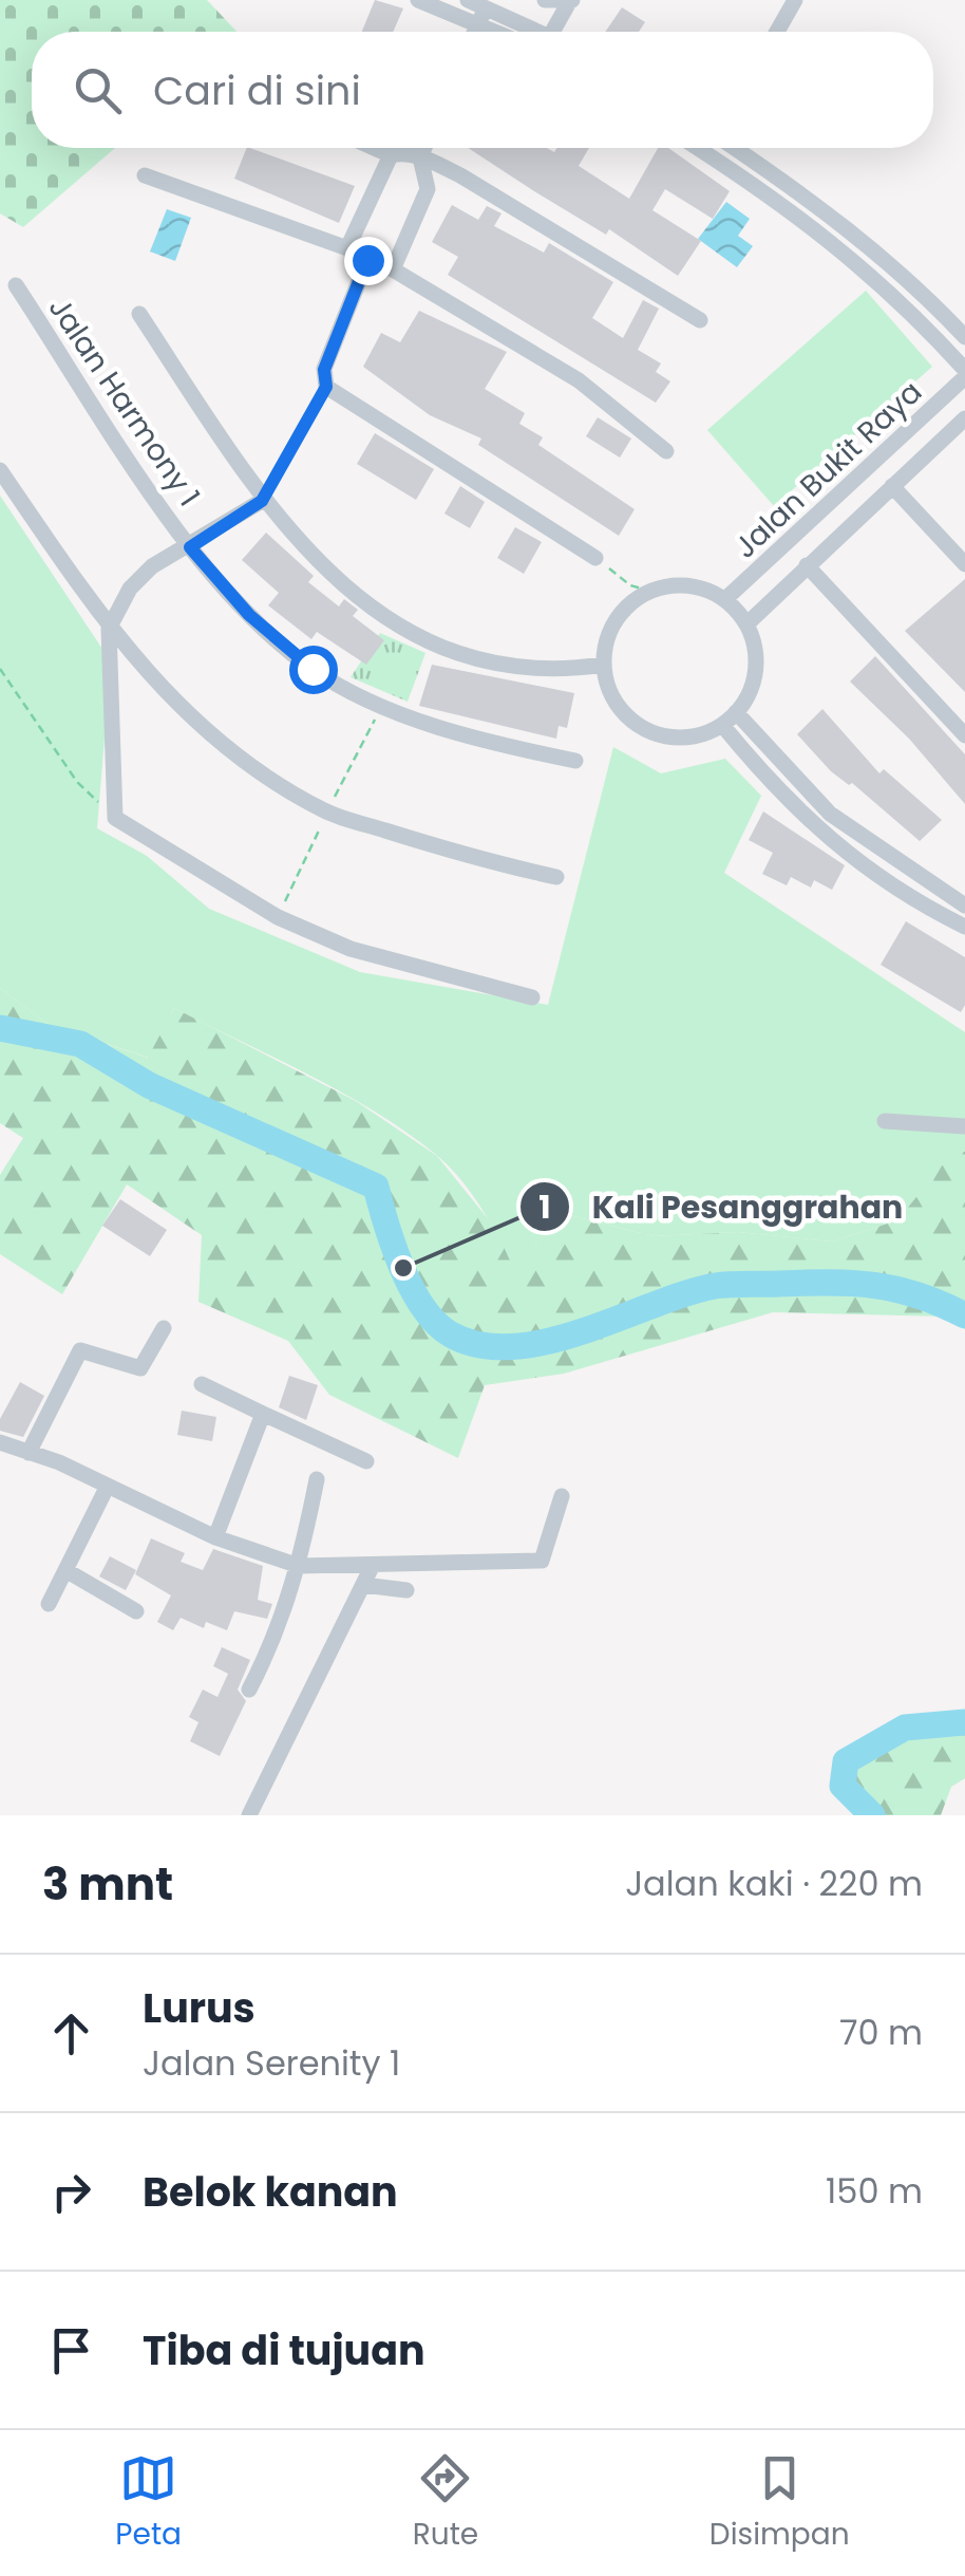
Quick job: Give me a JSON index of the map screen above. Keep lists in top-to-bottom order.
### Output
{
  "streets": {
    "street": ["Jalan Harmony 1", "Jalan Bukit Raya"]
  },
  "places": ["Kali Pesanggrahan"],
  "page": {
    "search": "Cari di sini",
    "heading": ["3 mnt", "Jalan kaki · 220 m"],
    "list": [
      ["Lurus", "Jalan Serenity 1", "70 m"],
      ["Belok kanan", "150 m"],
      "Tiba di tujuan"
    ],
    "nav": ["Peta", "Rute", "Disimpan"]
  }
}
